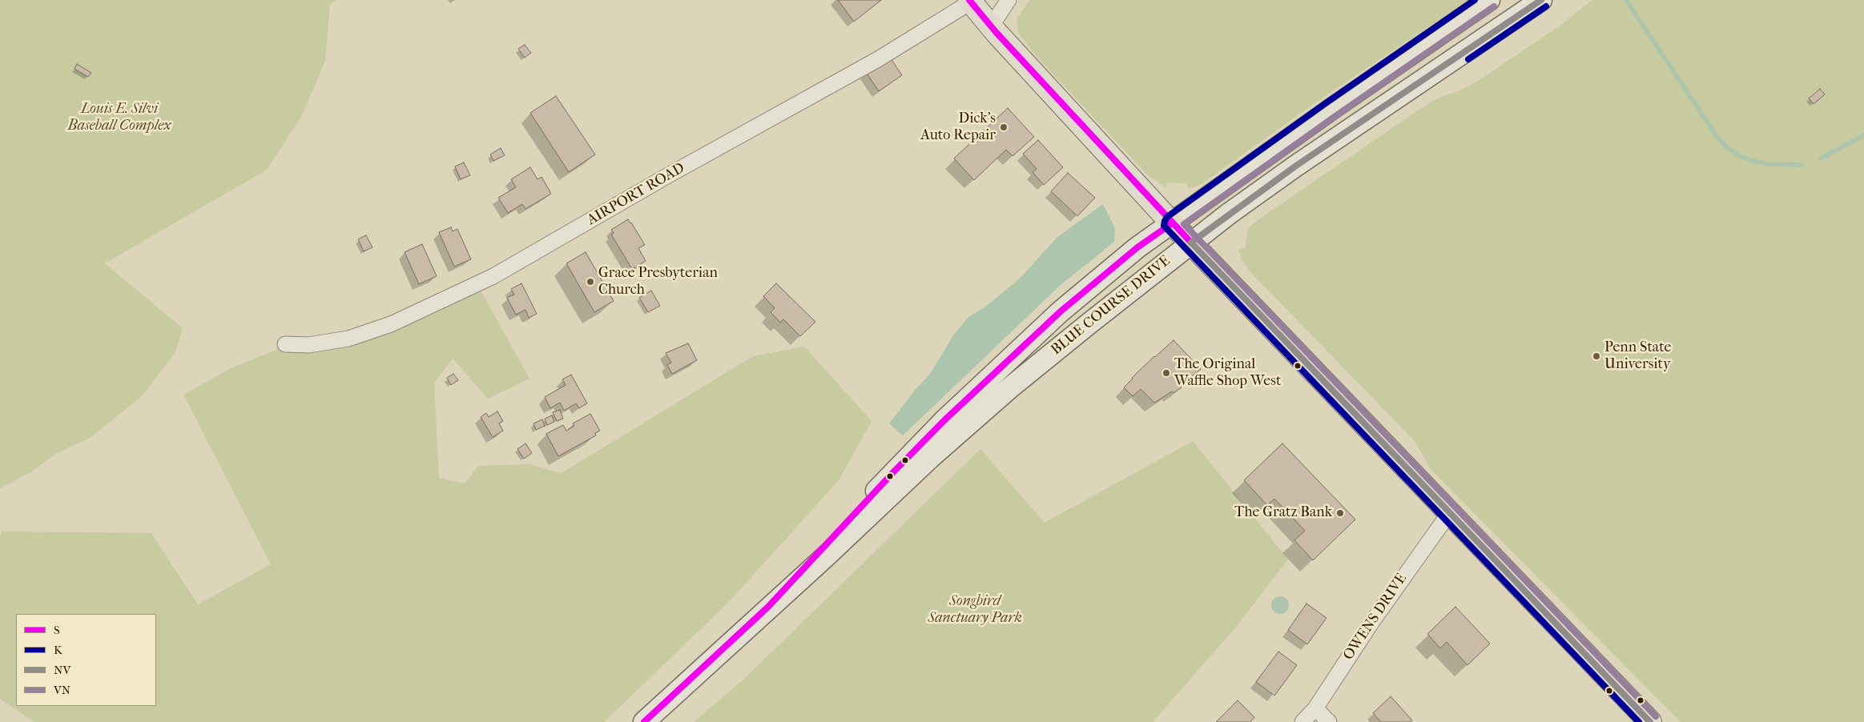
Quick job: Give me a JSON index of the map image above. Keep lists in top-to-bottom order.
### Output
{
  "streets": {
    "main road": ["BLUE COURSE DRIVE"],
    "street": ["AIRPORT ROAD", "OWENS DRIVE"]
  },
  "parks": ["Louis E. Silvi Baseball Complex", "Songbird Sanctuary Park"],
  "places": [
    "Dick's Auto Repair",
    "Grace Presbyterian Church",
    "Penn State University",
    "The Original Waffle Shop West",
    "The Gratz Bank"
  ],
  "lines": [
    "transit line S",
    "transit line K",
    "transit line NV",
    "transit line VN"
  ],
  "legend": [
    "S",
    "K",
    "NV",
    "VN"
  ]
}
